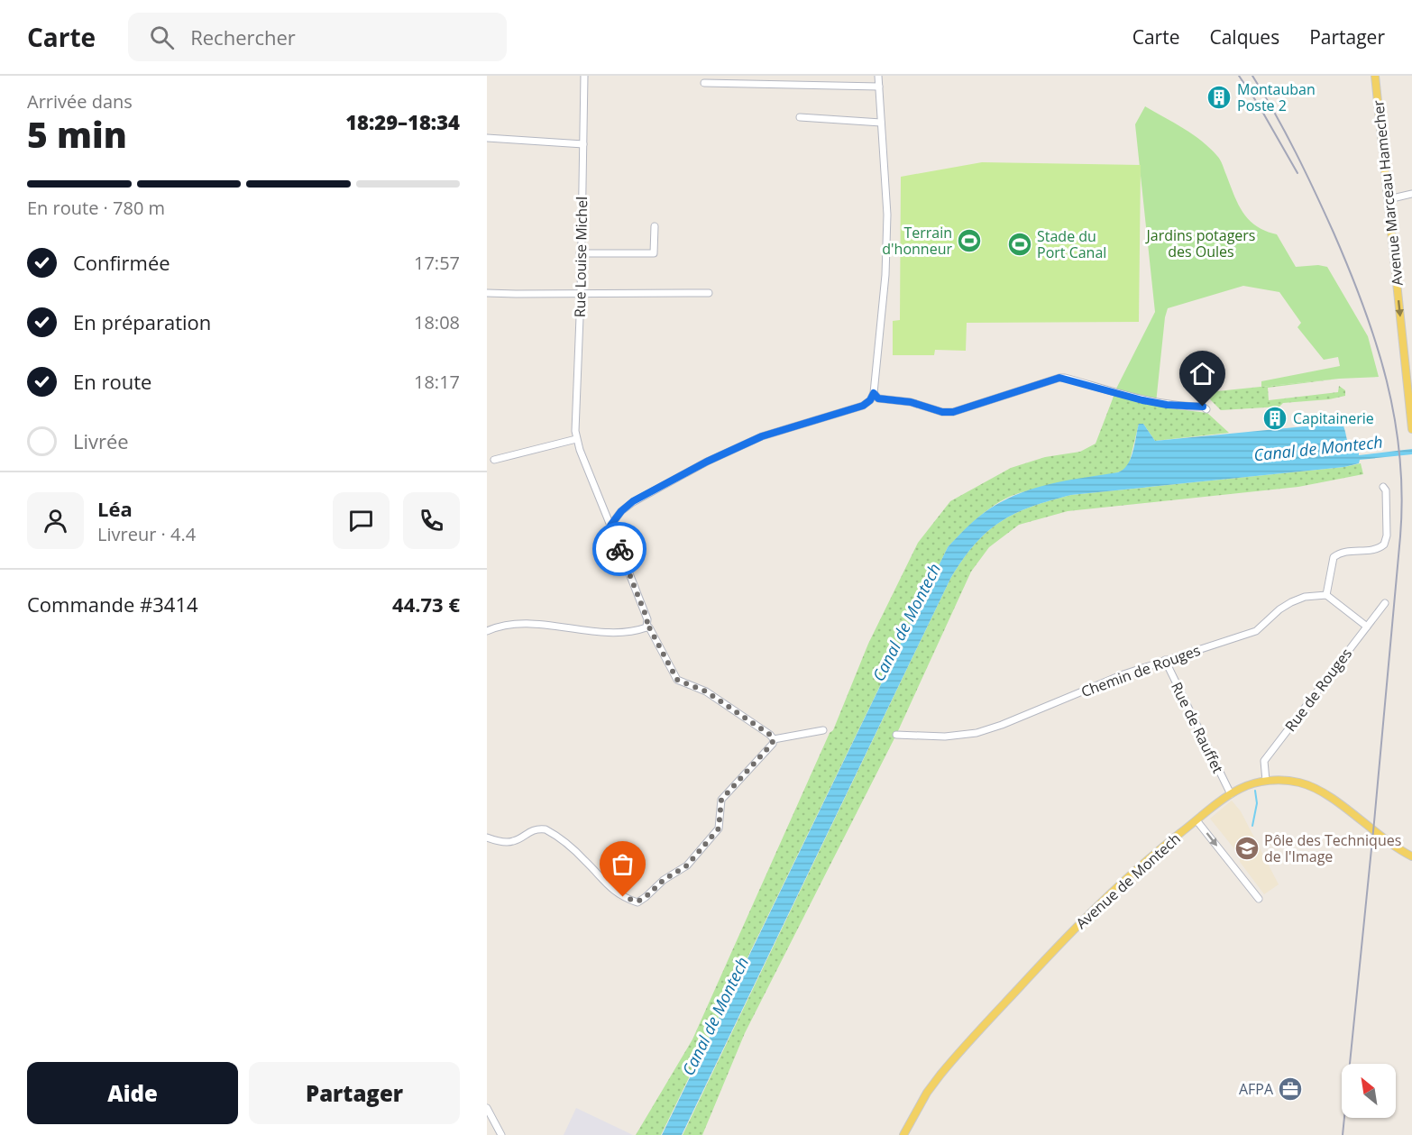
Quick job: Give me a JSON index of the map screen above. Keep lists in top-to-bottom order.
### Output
{
  "streets": {
    "main road": ["Avenue Marceau Hamecher", "Avenue de Montech"],
    "street": [
      "Rue Louise Michel",
      "Chemin de Rouges",
      "Rue de Rouges",
      "Rue de Rauffet"
    ]
  },
  "crossings": [
    ["Chemin de Rouges", "Rue de Rauffet"],
    ["Rue de Rouges", "Avenue de Montech"],
    ["Rue de Rauffet", "Avenue de Montech"]
  ],
  "one_way": ["Avenue Marceau Hamecher"],
  "water": ["Canal de Montech"],
  "parks": ["Jardins potagers des Oules"],
  "places": {
    "building": ["Montauban Poste 2", "Capitainerie"],
    "sports": ["Terrain d'honneur", "Stade du Port Canal"],
    "school or university": ["Pôle des Techniques de l'Image"],
    "office": ["AFPA"]
  },
  "north": "top left",
  "page": {
    "header": "Carte",
    "search": "Rechercher",
    "nav": ["Carte", "Calques", "Partager"],
    "heading": ["5 min", "Arrivée dans", "18:29–18:34"],
    "panel": [
      "Léa",
      "Livreur · 4.4",
      "Commande #3414",
      "44.73 €"
    ],
    "bar": "En route · 780 m",
    "list": [
      ["Confirmée", "17:57"],
      ["En préparation", "18:08"],
      ["En route", "18:17"],
      "Livrée"
    ],
    "buttons": ["Aide", "Partager"]
  }
}
